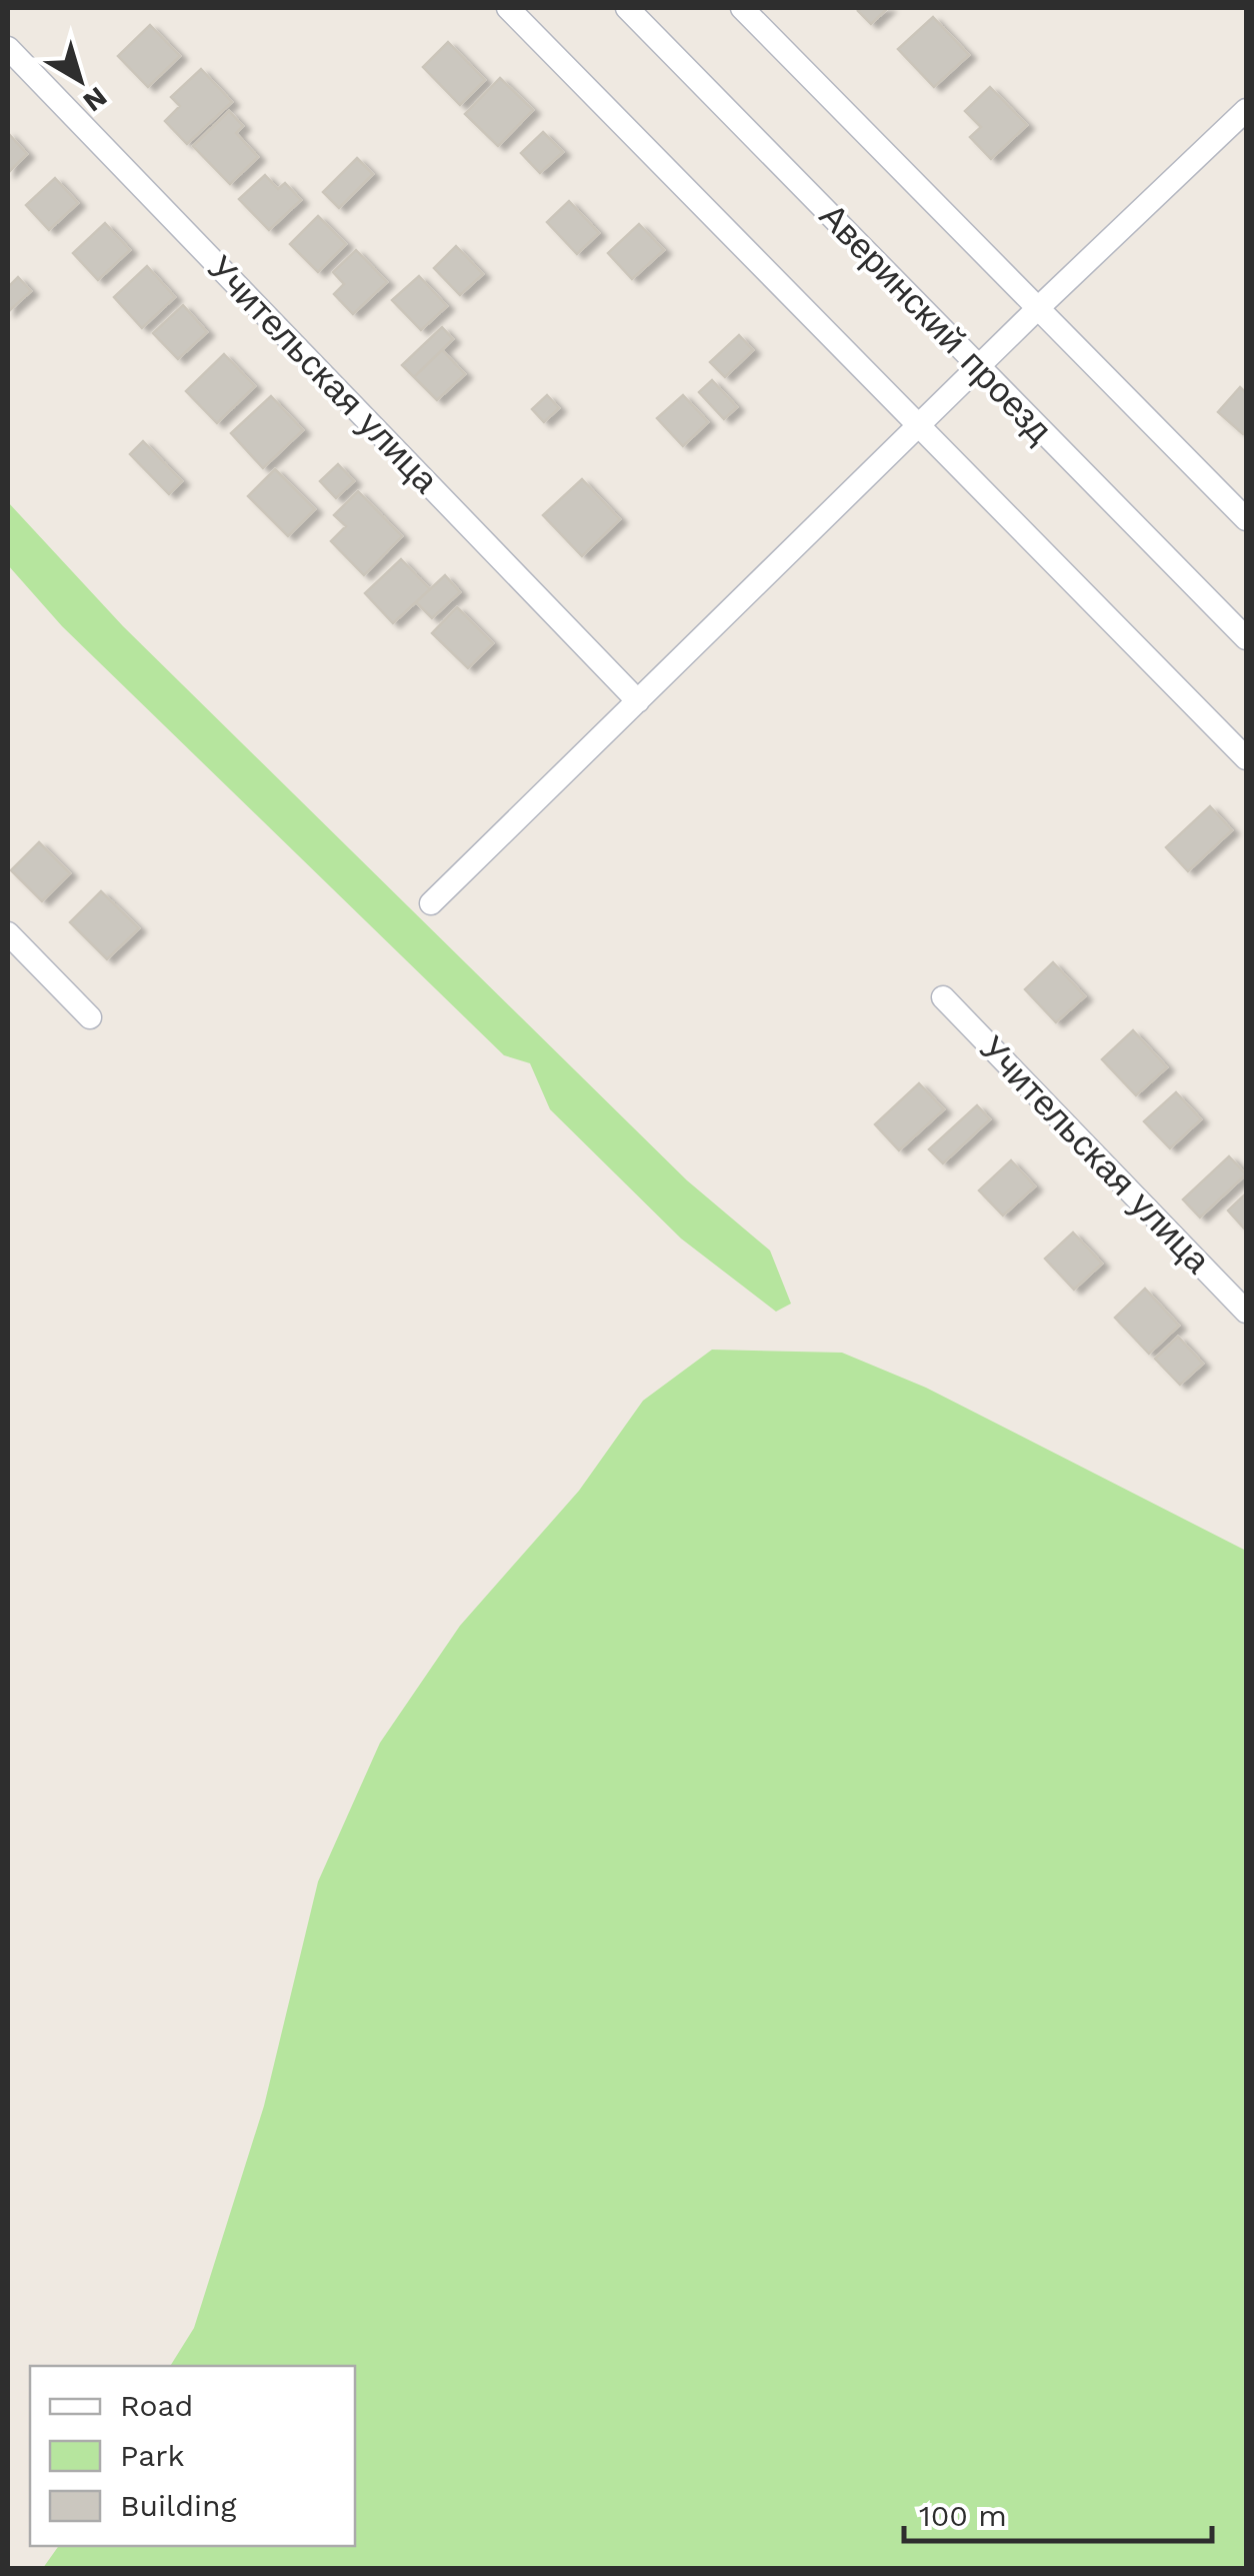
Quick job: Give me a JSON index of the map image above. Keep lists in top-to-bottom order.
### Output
{
  "streets": {
    "street": ["Аверинский проезд", "Учительская улица"]
  },
  "legend": ["Road", "Park", "Building"],
  "scale_bar": "100 m",
  "north": "bottom right"
}
